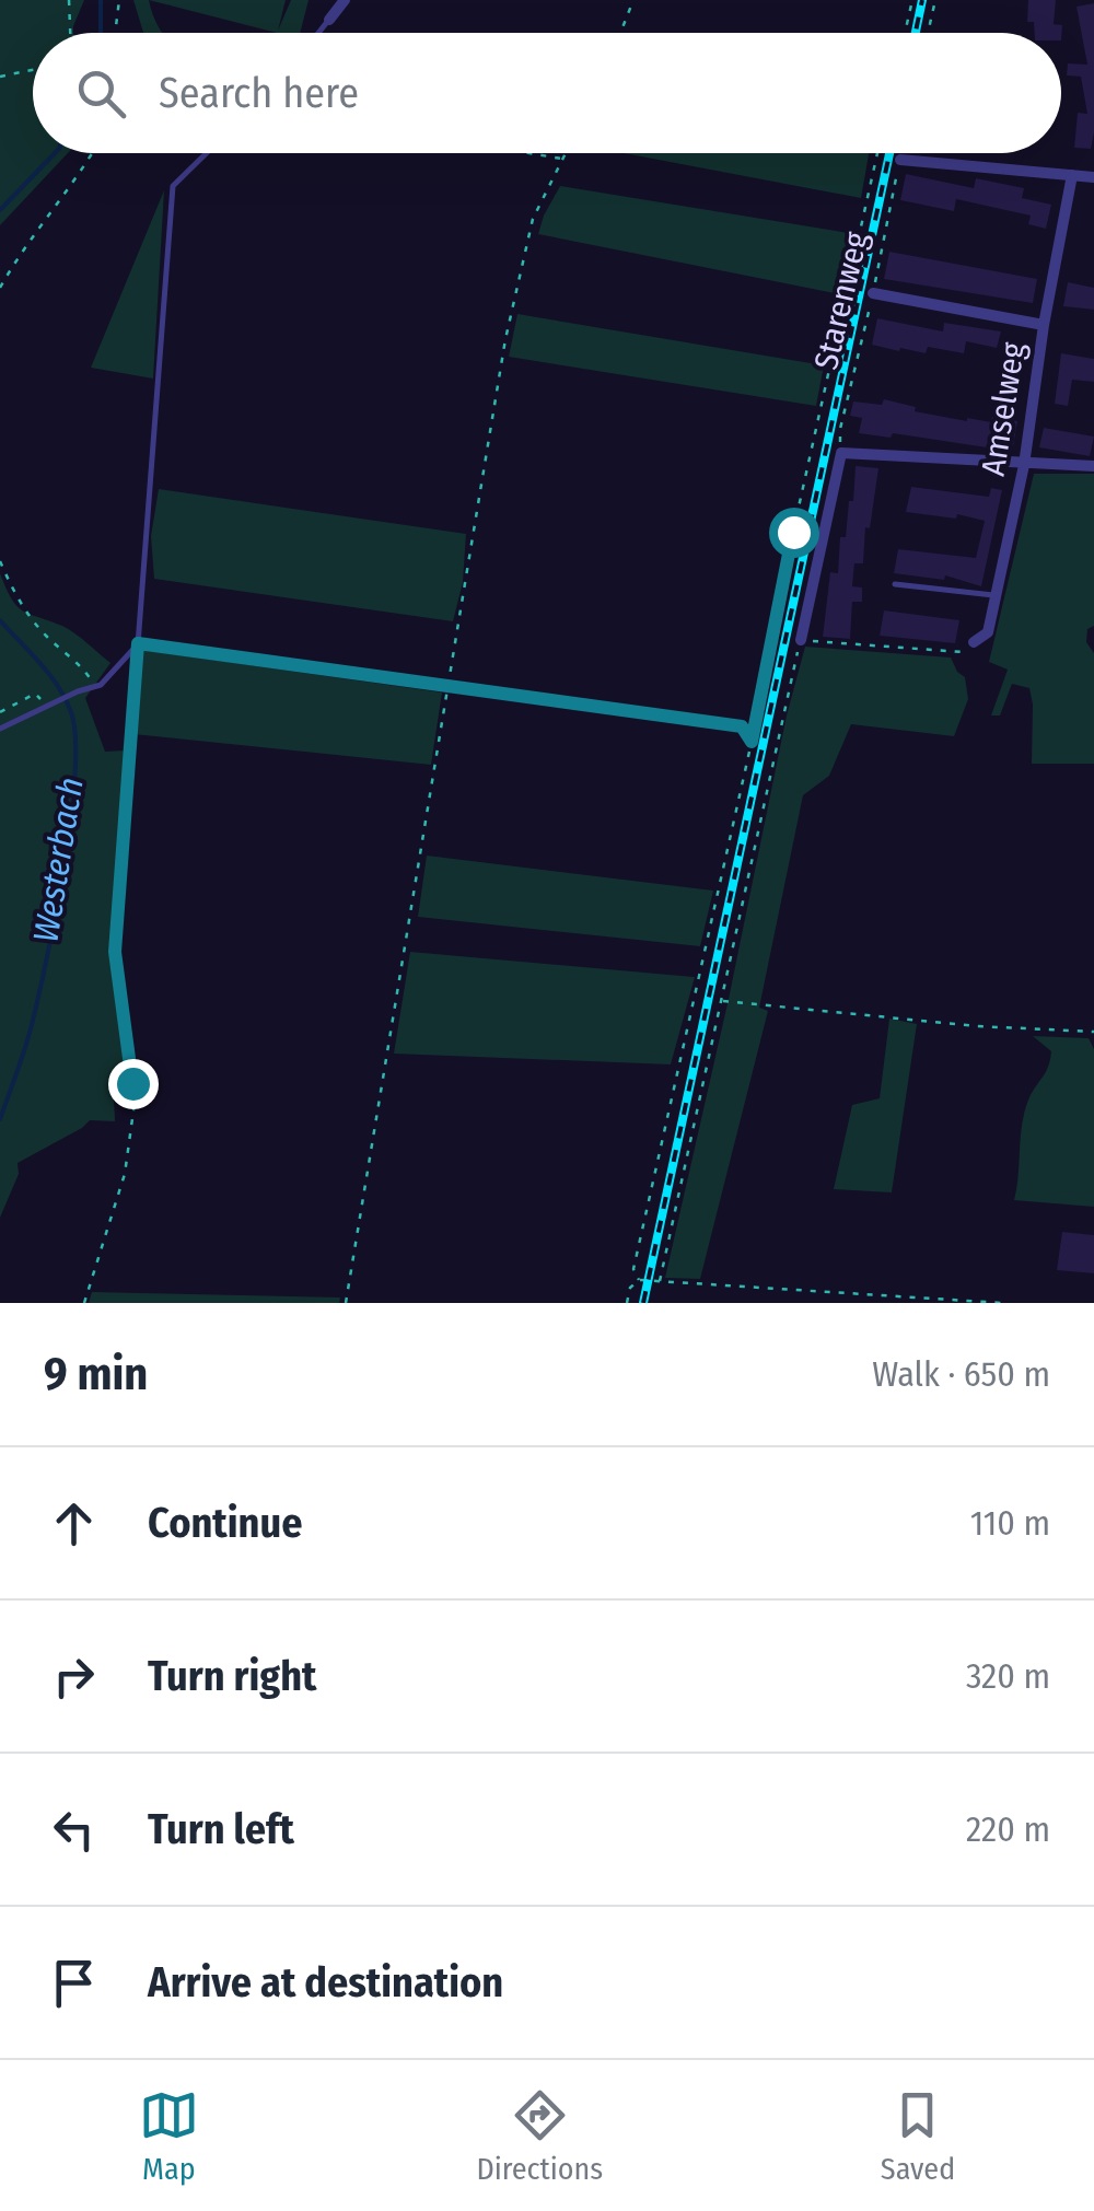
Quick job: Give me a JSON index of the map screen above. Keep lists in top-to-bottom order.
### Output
{
  "streets": {
    "street": ["Amselweg"],
    "path": ["Starenweg"]
  },
  "water": ["Westerbach"],
  "page": {
    "search": "Search here",
    "heading": ["9 min", "Walk · 650 m"],
    "list": [
      ["Continue", "110 m"],
      ["Turn right", "320 m"],
      ["Turn left", "220 m"],
      "Arrive at destination"
    ],
    "nav": ["Map", "Directions", "Saved"]
  }
}
